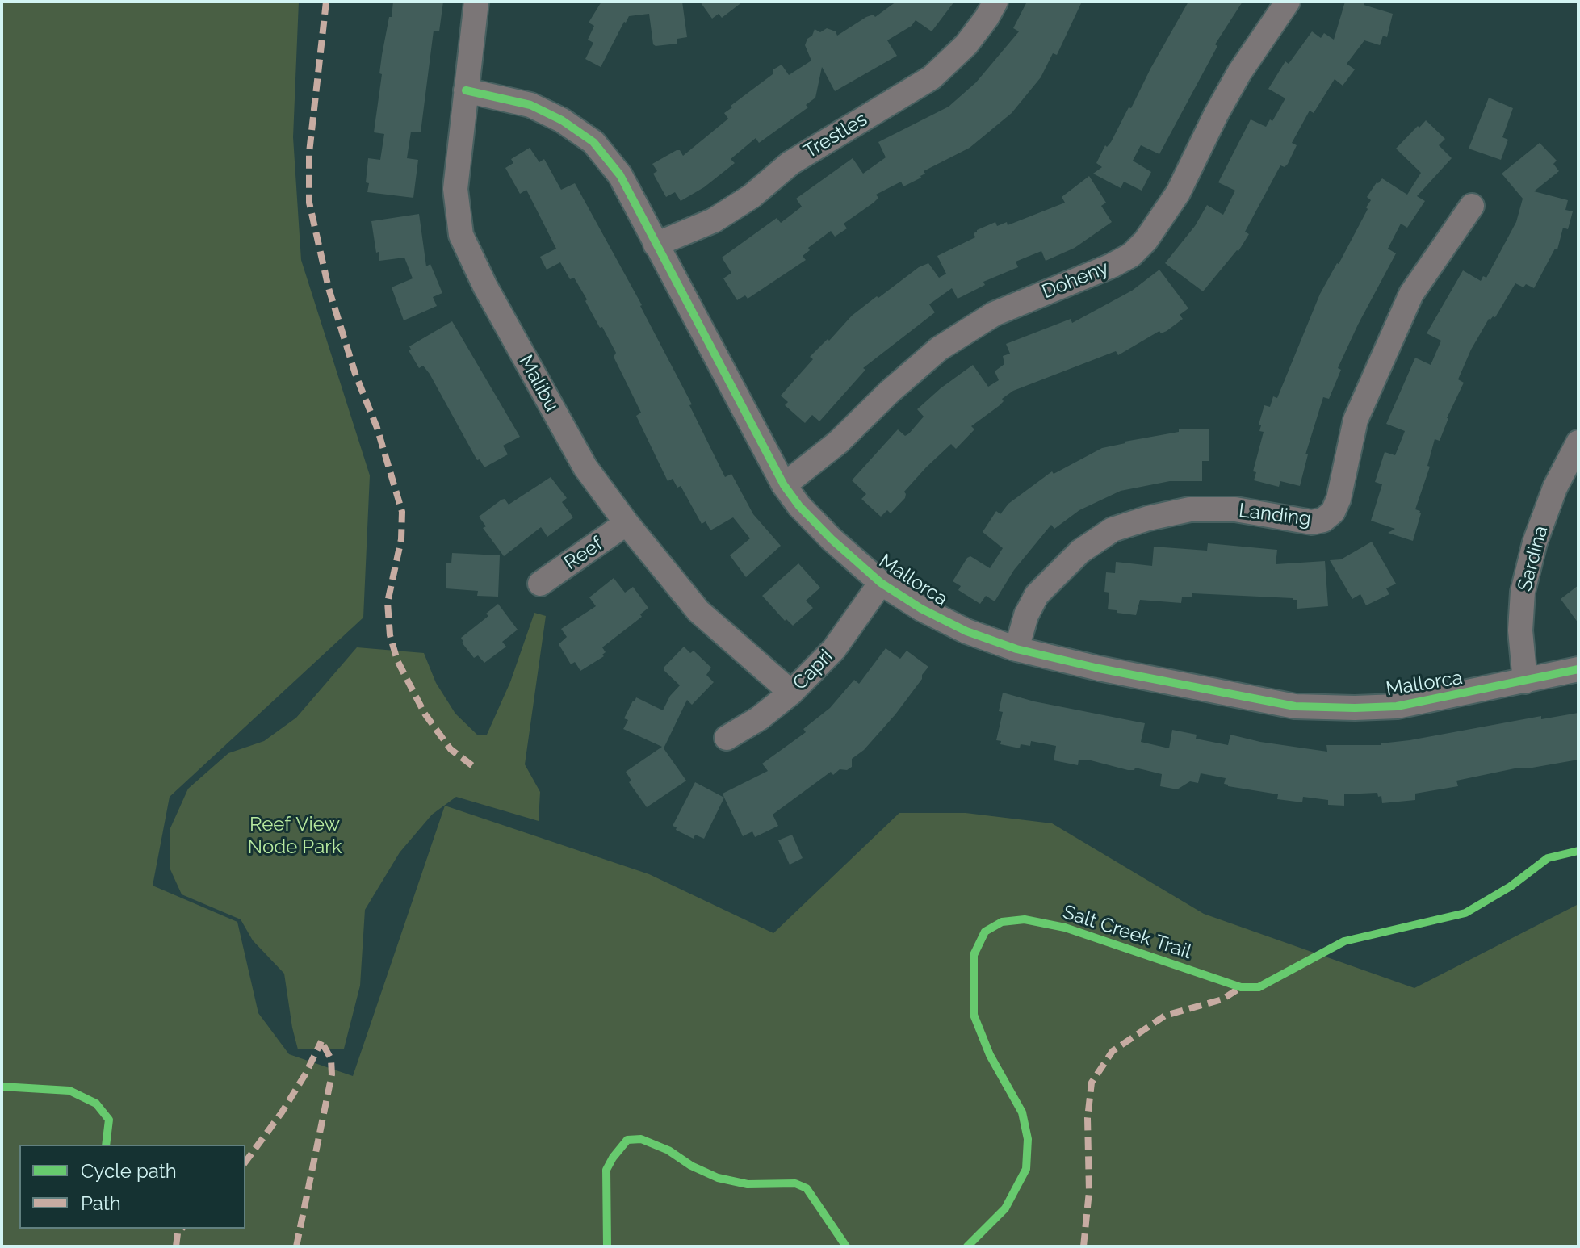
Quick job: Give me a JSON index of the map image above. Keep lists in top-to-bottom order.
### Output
{
  "streets": {
    "street": [
      "Trestles",
      "Doheny",
      "Malibu",
      "Landing",
      "Reef",
      "Sardina",
      "Mallorca",
      "Capri"
    ],
    "cycle path": ["Salt Creek Trail"]
  },
  "crossings": [
    ["Trestles", "Mallorca"],
    ["Doheny", "Mallorca"],
    ["Malibu", "Reef"],
    ["Malibu", "Mallorca"],
    ["Malibu", "Capri"],
    ["Landing", "Mallorca"],
    ["Sardina", "Mallorca"],
    ["Mallorca", "Capri"]
  ],
  "parks": ["Reef View Node Park"],
  "legend": ["Cycle path", "Path"]
}
